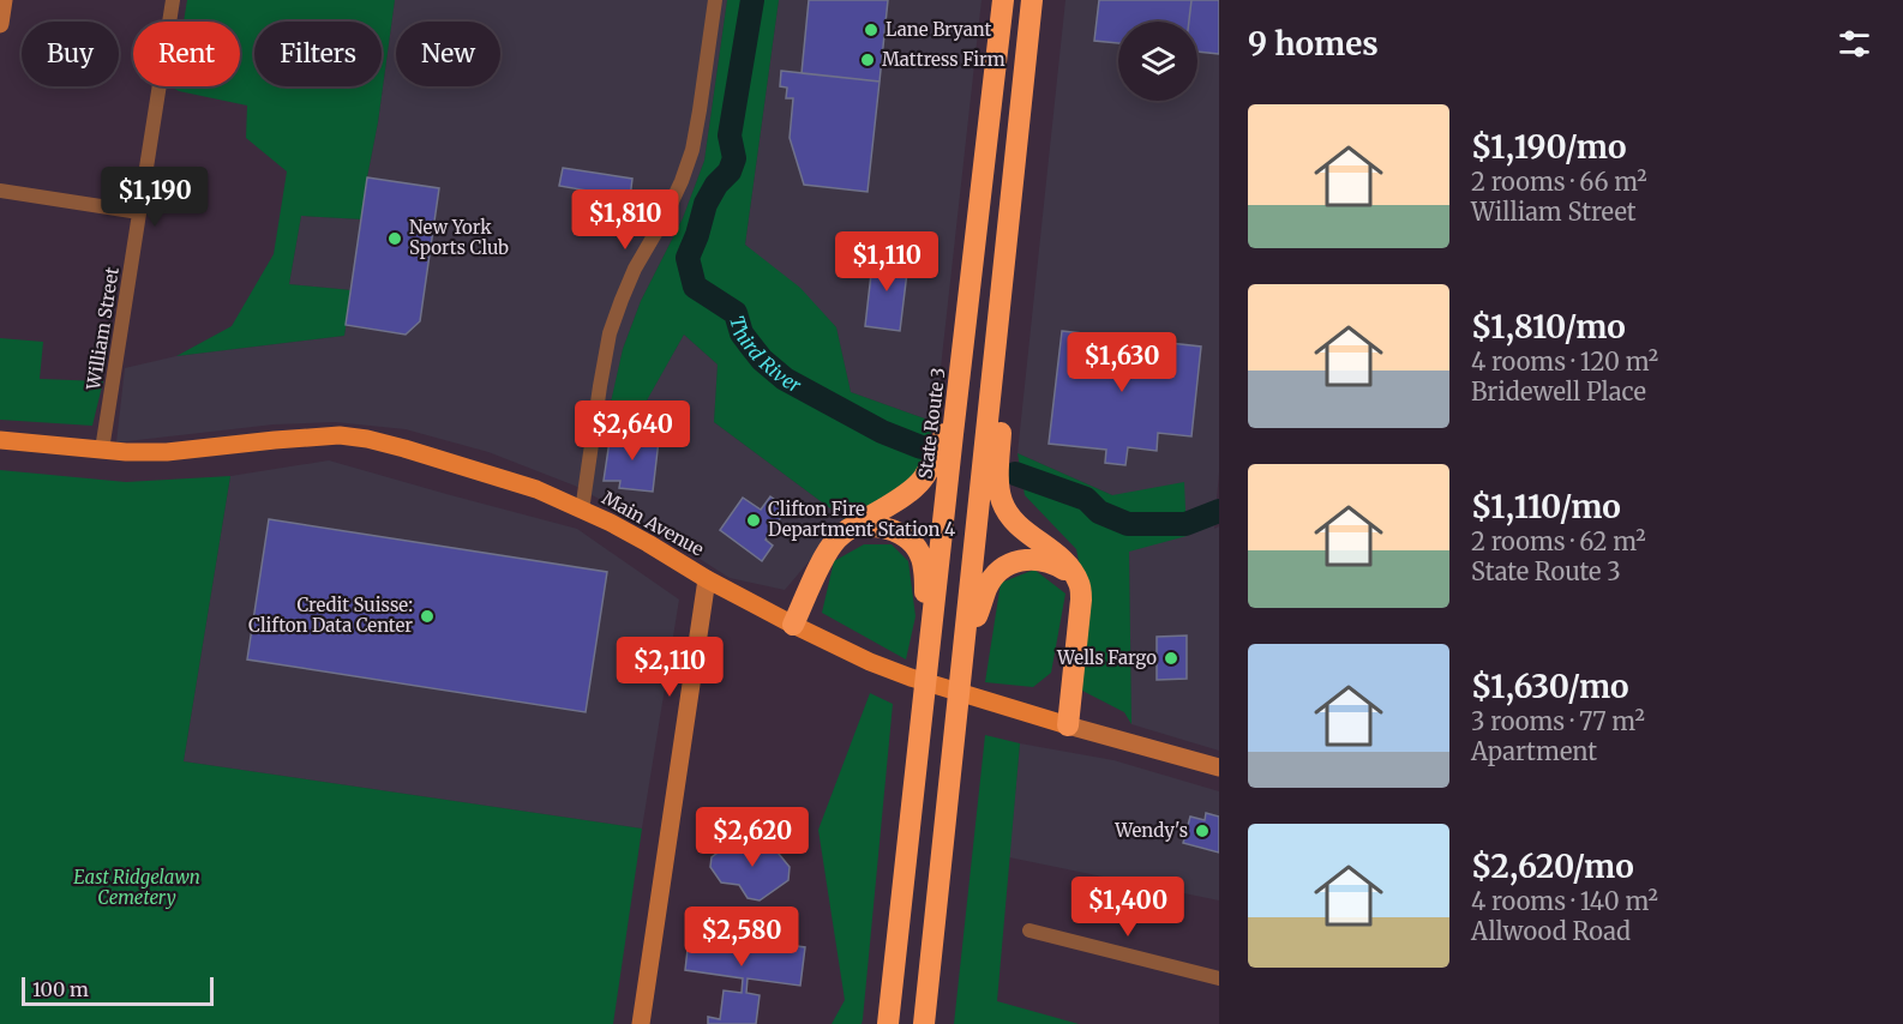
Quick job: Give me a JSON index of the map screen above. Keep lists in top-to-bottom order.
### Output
{
  "streets": {
    "highway": ["State Route 3"],
    "main road": ["Main Avenue"],
    "street": ["William Street"]
  },
  "crossings": [
    ["William Street", "Main Avenue"]
  ],
  "water": ["Third River"],
  "parks": ["East Ridgelawn Cemetery"],
  "places": [
    "Lane Bryant",
    "Mattress Firm",
    "New York Sports Club",
    "Clifton Fire Department Station 4",
    "Credit Suisse: Clifton Data Center",
    "Wells Fargo",
    "Wendy's"
  ],
  "scale_bar": "100 m",
  "page": {
    "heading": "9 homes",
    "chip": [
      "Buy",
      "Rent",
      "Filters",
      "New"
    ],
    "list": [
      {
        "name": "$1,190/mo",
        "note": "2 rooms · 66 m² · William Street"
      },
      {
        "name": "$1,810/mo",
        "note": "4 rooms · 120 m² · Bridewell Place"
      },
      {
        "name": "$1,110/mo",
        "note": "2 rooms · 62 m² · State Route 3"
      },
      {
        "name": "$1,630/mo",
        "note": "3 rooms · 77 m² · Apartment"
      },
      {
        "name": "$2,620/mo",
        "note": "4 rooms · 140 m² · Allwood Road"
      }
    ],
    "price": [
      "$1,190",
      "$1,810",
      "$1,110",
      "$1,630",
      "$2,640",
      "$2,110",
      "$2,620",
      "$1,400",
      "$2,580"
    ],
    "scale": "100 m"
  }
}
